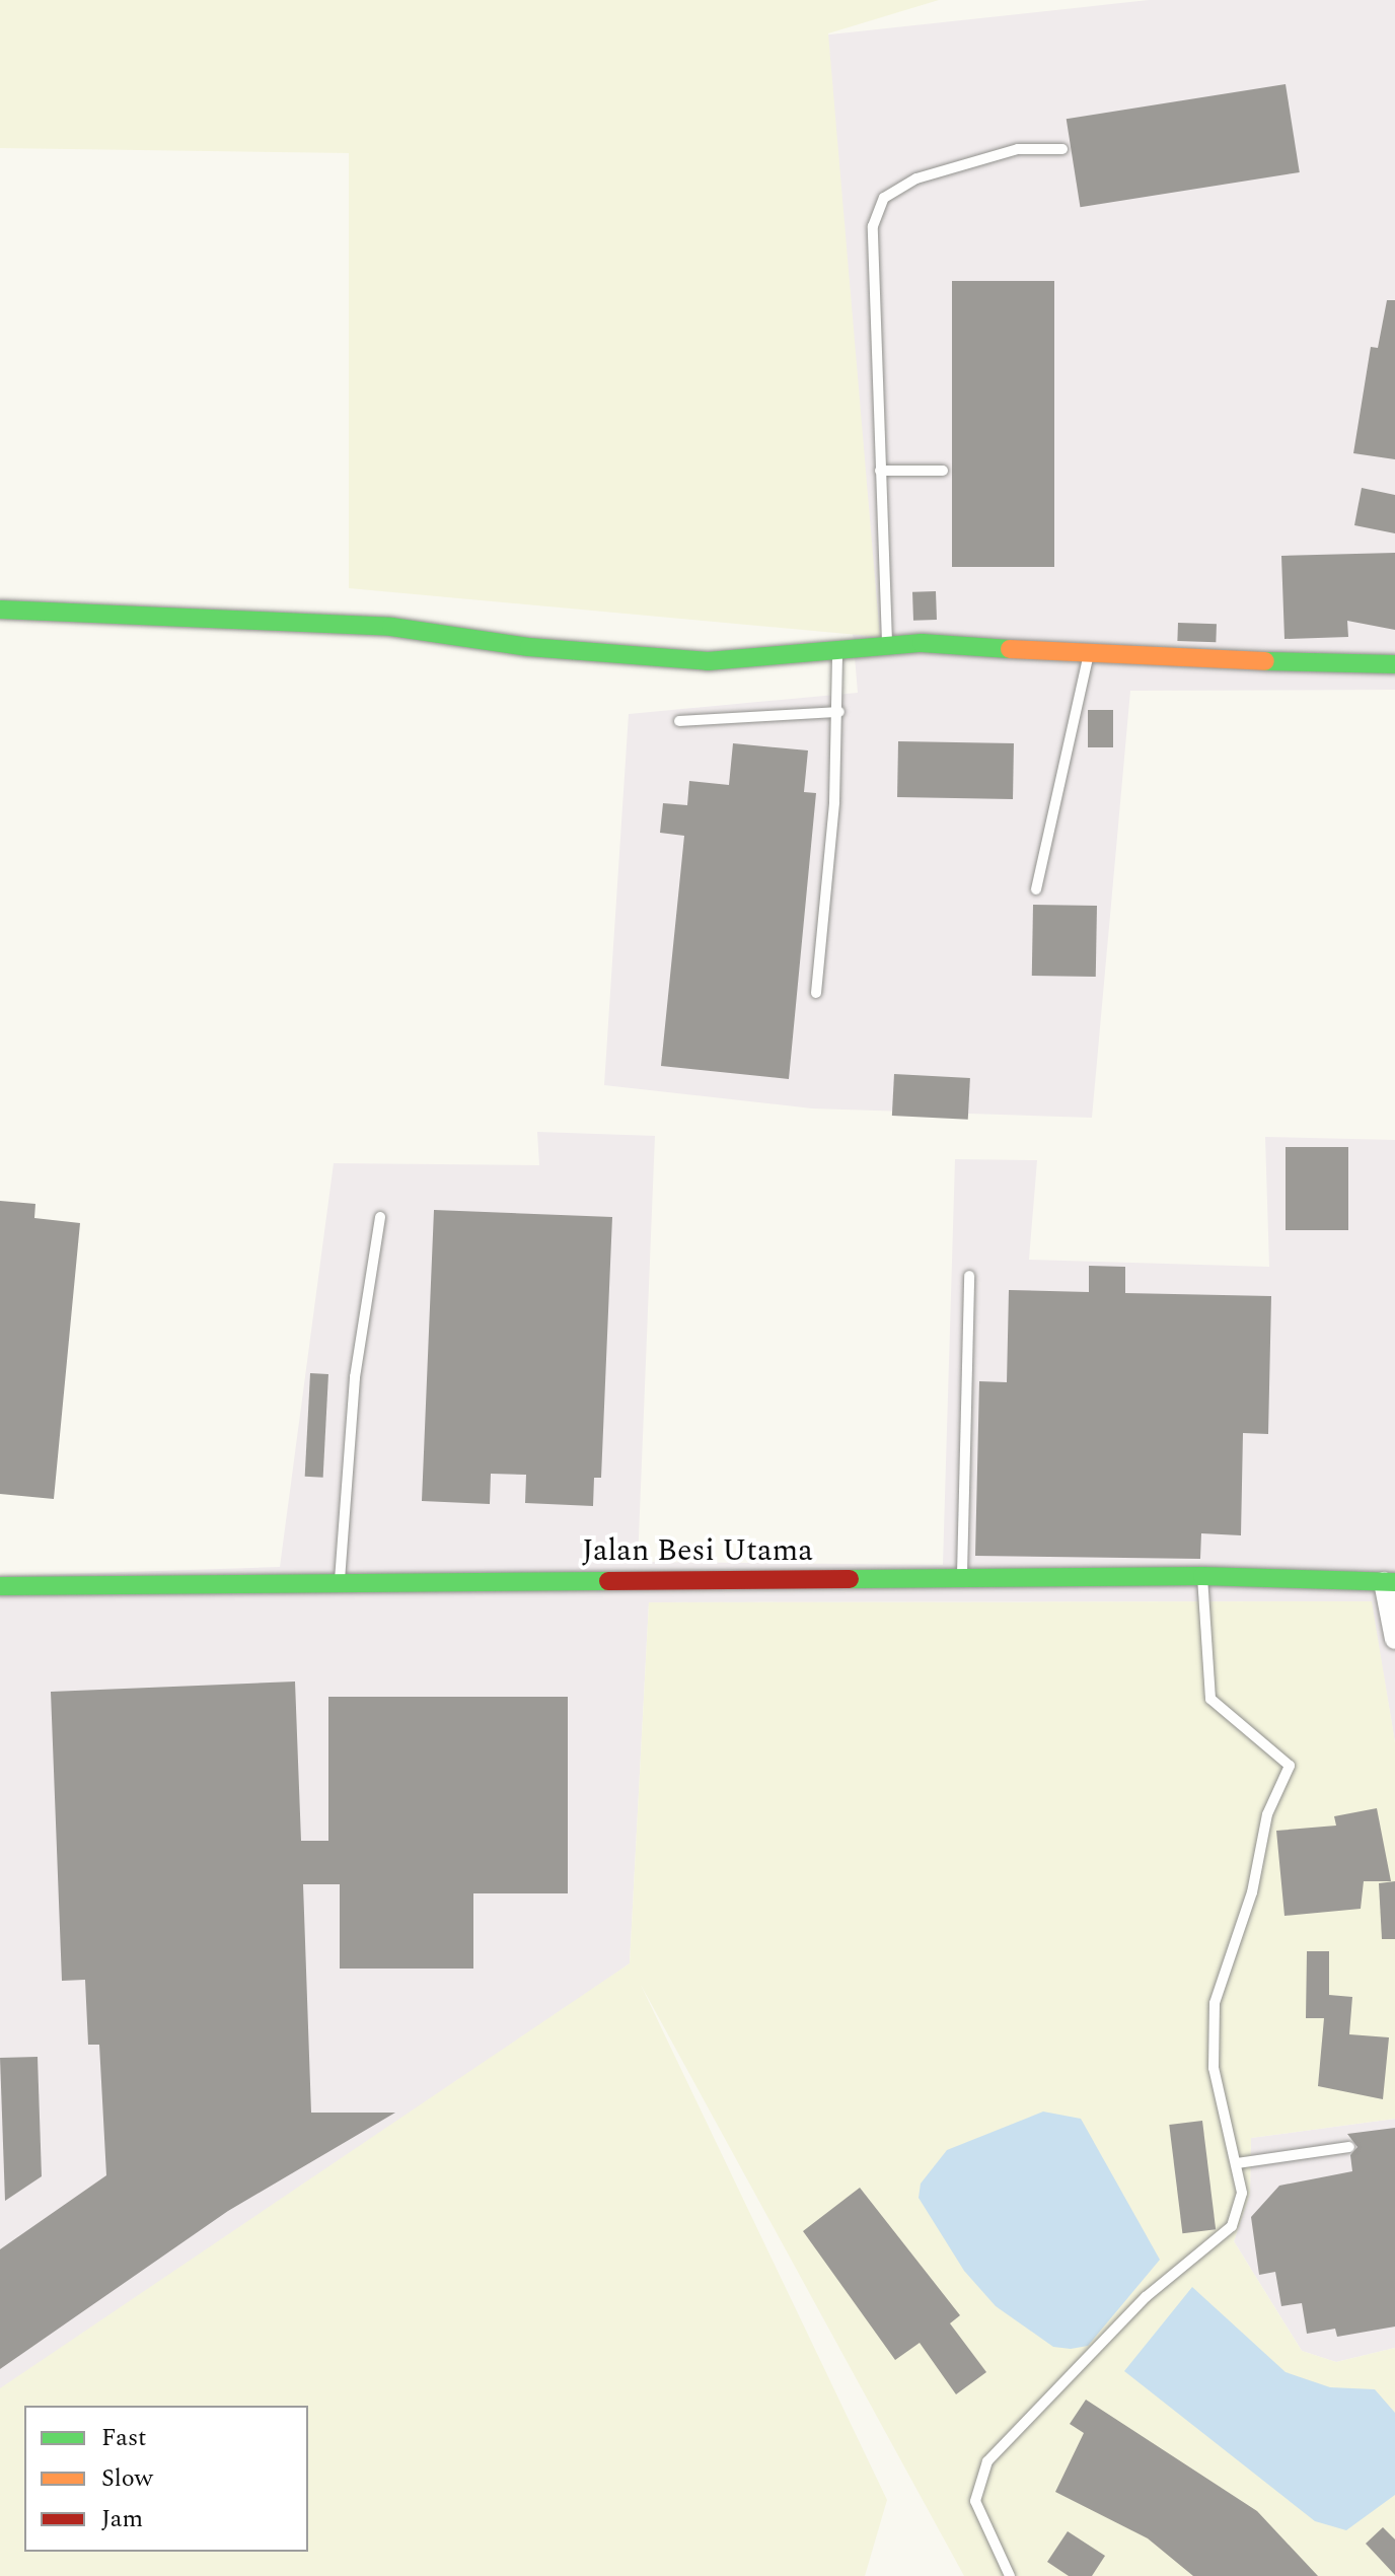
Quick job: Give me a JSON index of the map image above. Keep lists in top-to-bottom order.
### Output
{
  "streets": {
    "street": ["Jalan Besi Utama"]
  },
  "legend": ["Fast", "Slow", "Jam"]
}
